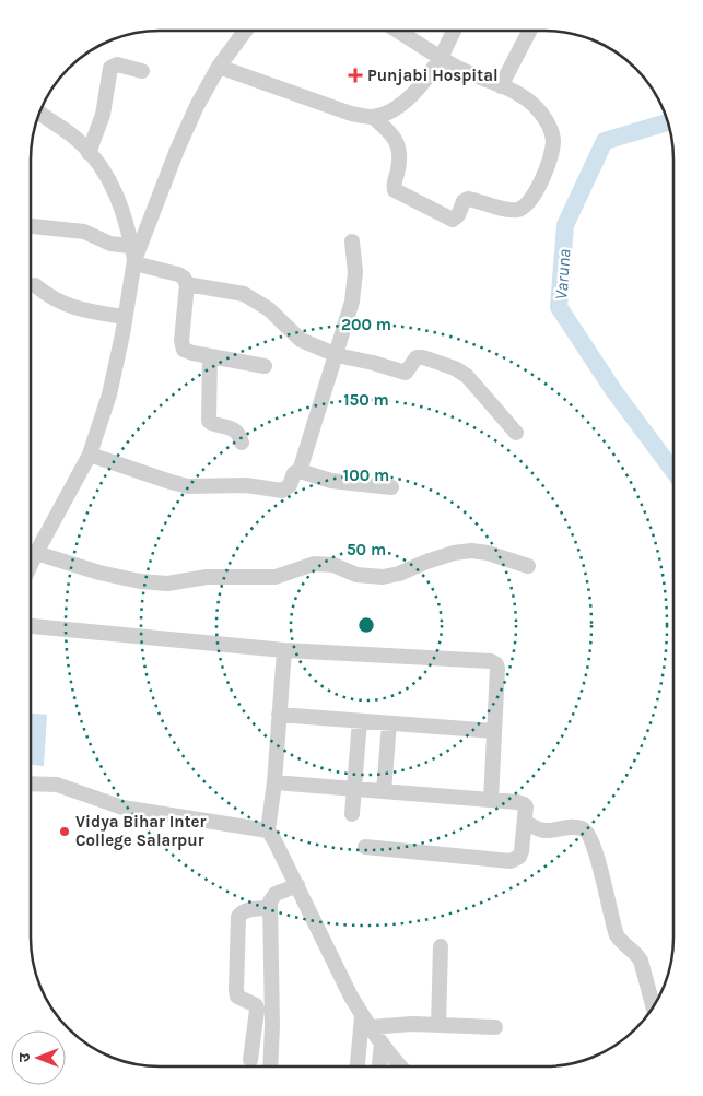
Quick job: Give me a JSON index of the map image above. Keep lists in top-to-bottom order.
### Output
{
  "water": ["Varuna"],
  "places": {
    "health": ["Punjabi Hospital"],
    "other": ["Vidya Bihar Inter College Salarpur"]
  },
  "north": "left",
  "rings": [
    "200 m",
    "150 m",
    "100 m",
    "50 m"
  ]
}
